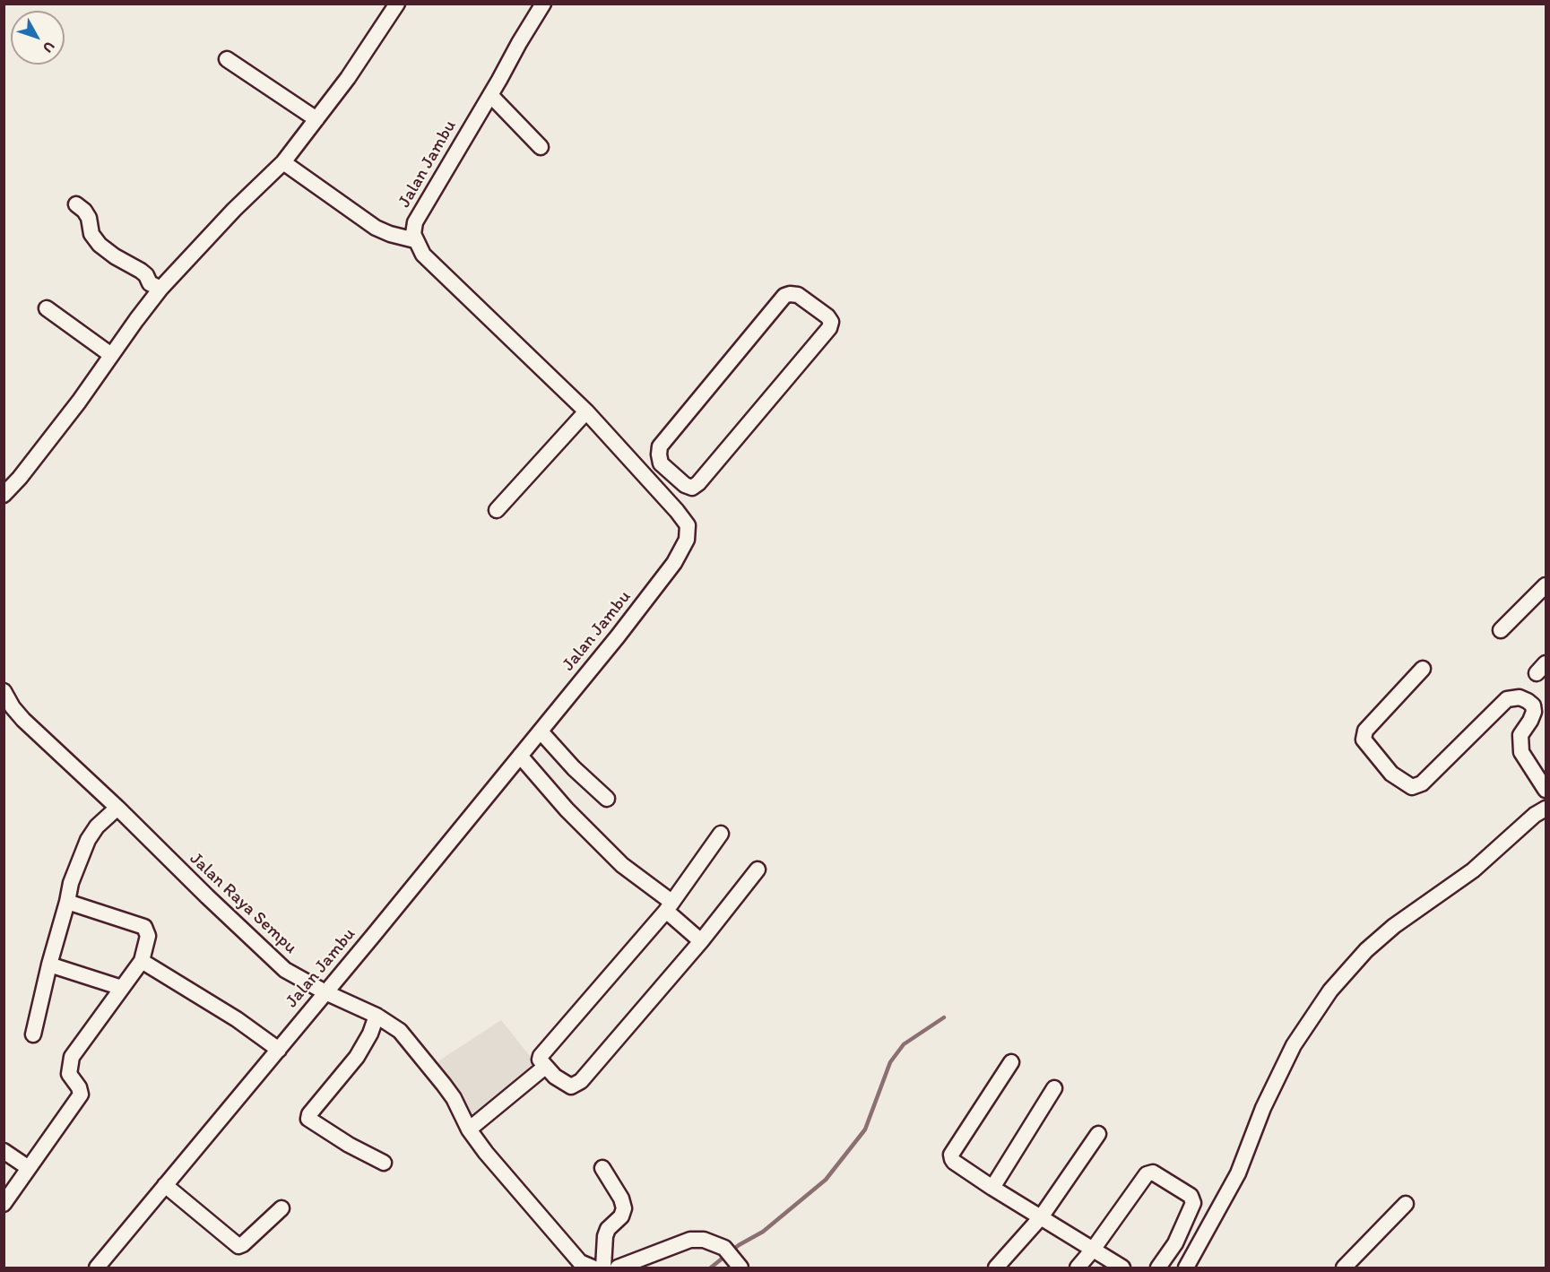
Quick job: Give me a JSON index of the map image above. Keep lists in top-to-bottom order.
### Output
{
  "streets": {
    "street": ["Jalan Jambu", "Jalan Raya Sempu"]
  },
  "crossings": [
    ["Jalan Jambu", "Jalan Raya Sempu"]
  ],
  "north": "bottom right"
}
